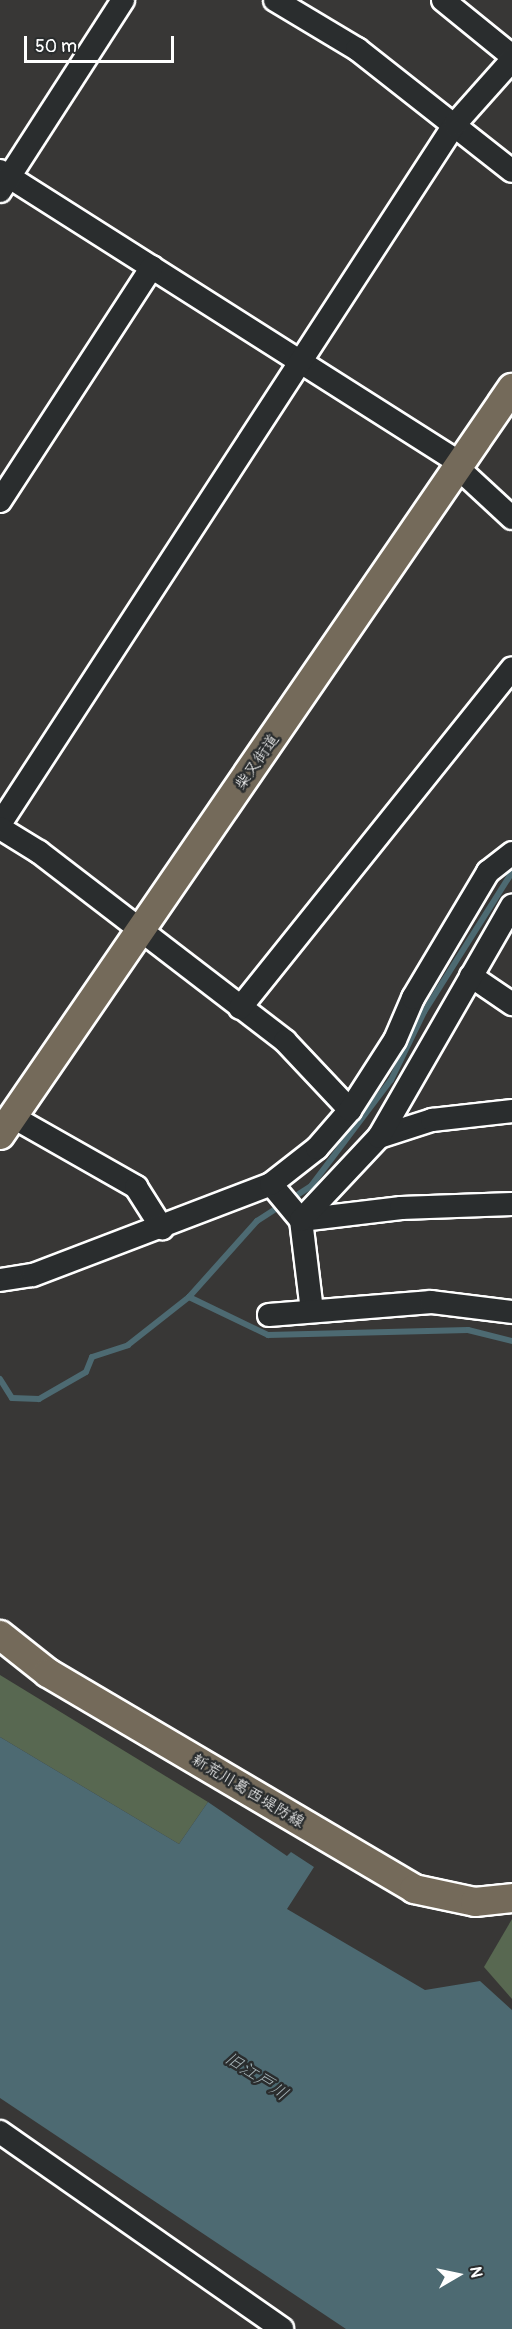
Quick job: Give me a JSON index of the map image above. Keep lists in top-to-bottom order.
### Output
{
  "streets": {
    "main road": ["柴又街道", "新荒川葛西堤防線"]
  },
  "water": ["旧江戸川"],
  "scale_bar": "50 m",
  "north": "right"
}
